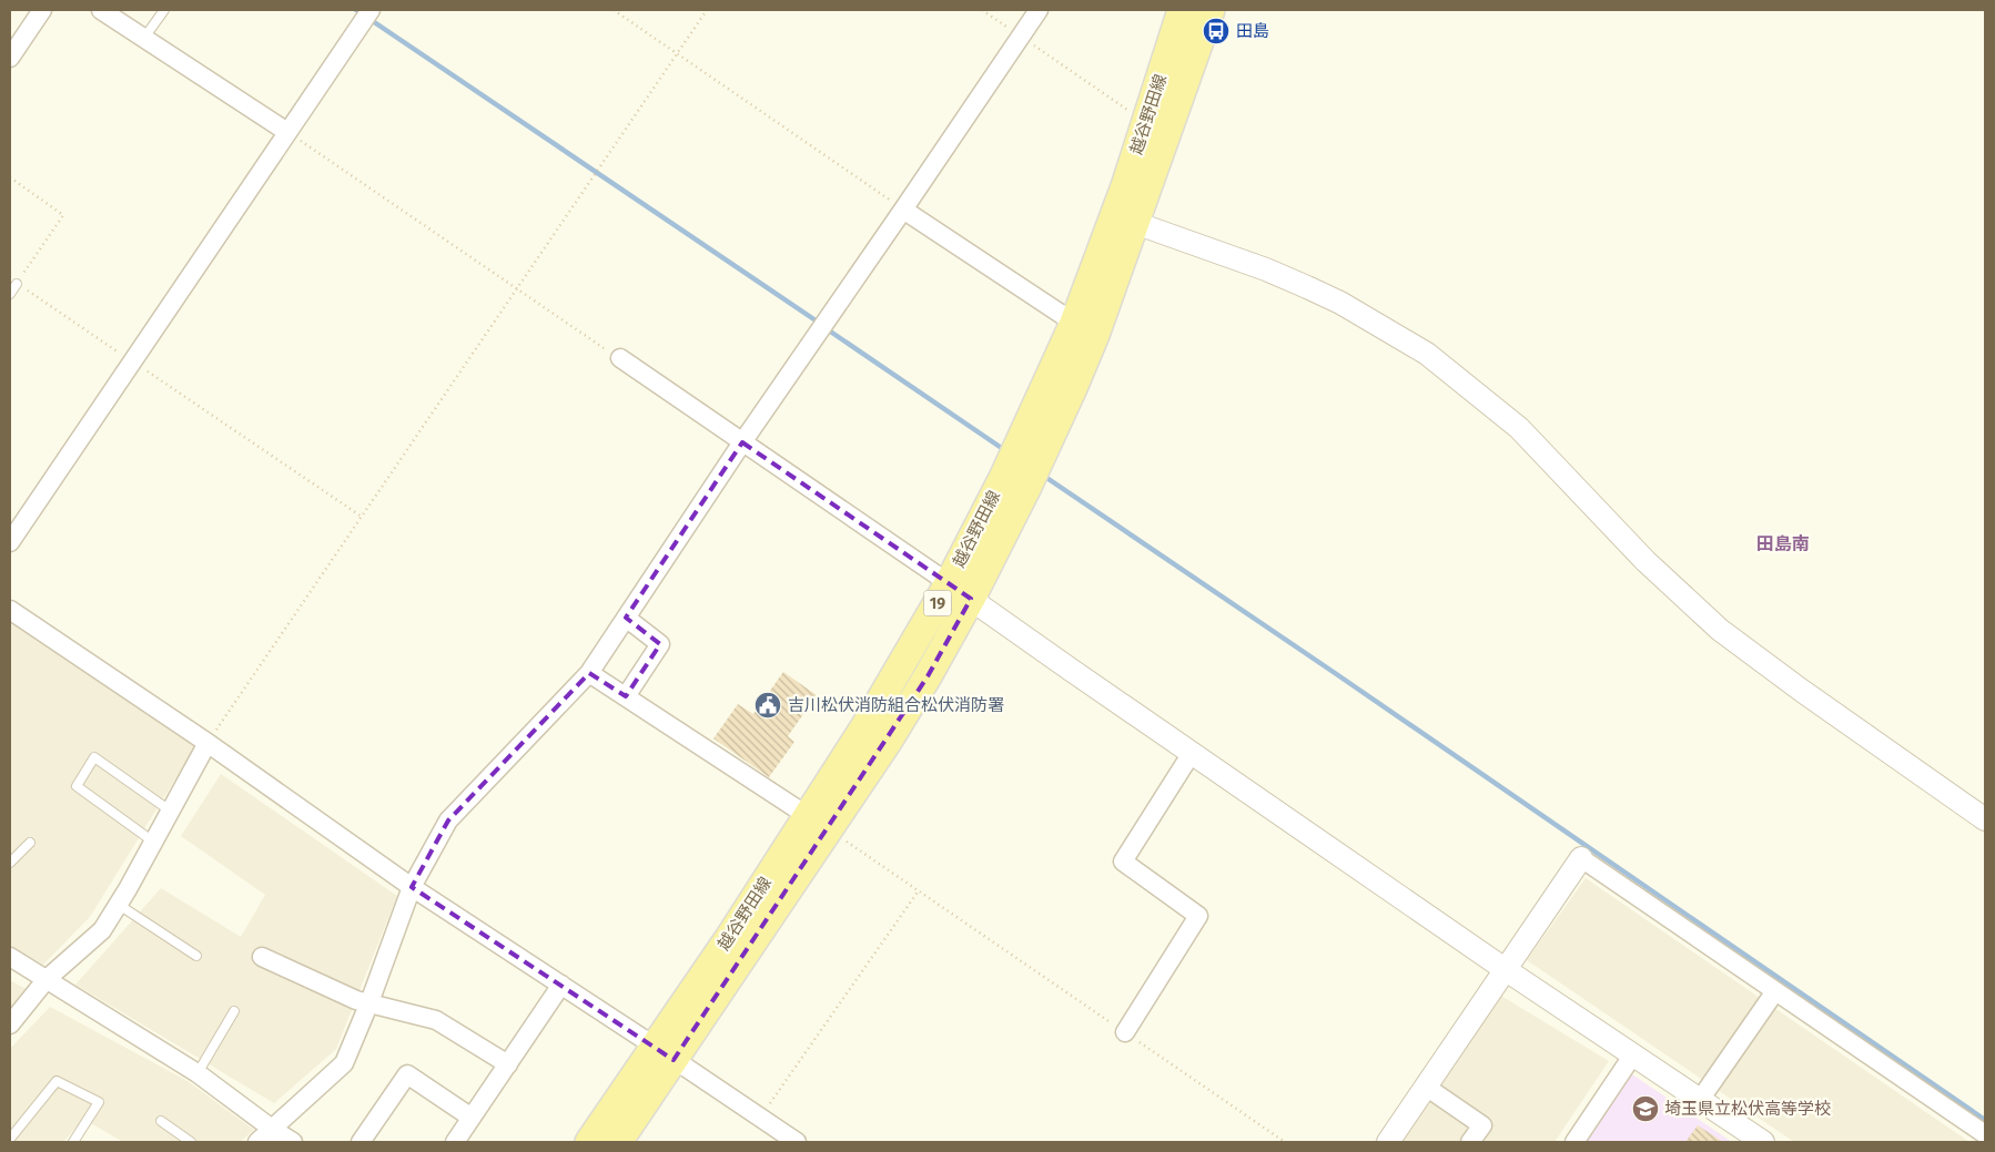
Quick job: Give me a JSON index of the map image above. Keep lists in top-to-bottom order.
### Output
{
  "streets": {
    "main road": ["越谷野田線", "19"]
  },
  "districts": ["田島南"],
  "places": {
    "bus stop": ["田島"],
    "public building": ["吉川松伏消防組合松伏消防署"],
    "school or university": ["埼玉県立松伏高等学校"]
  }
}
